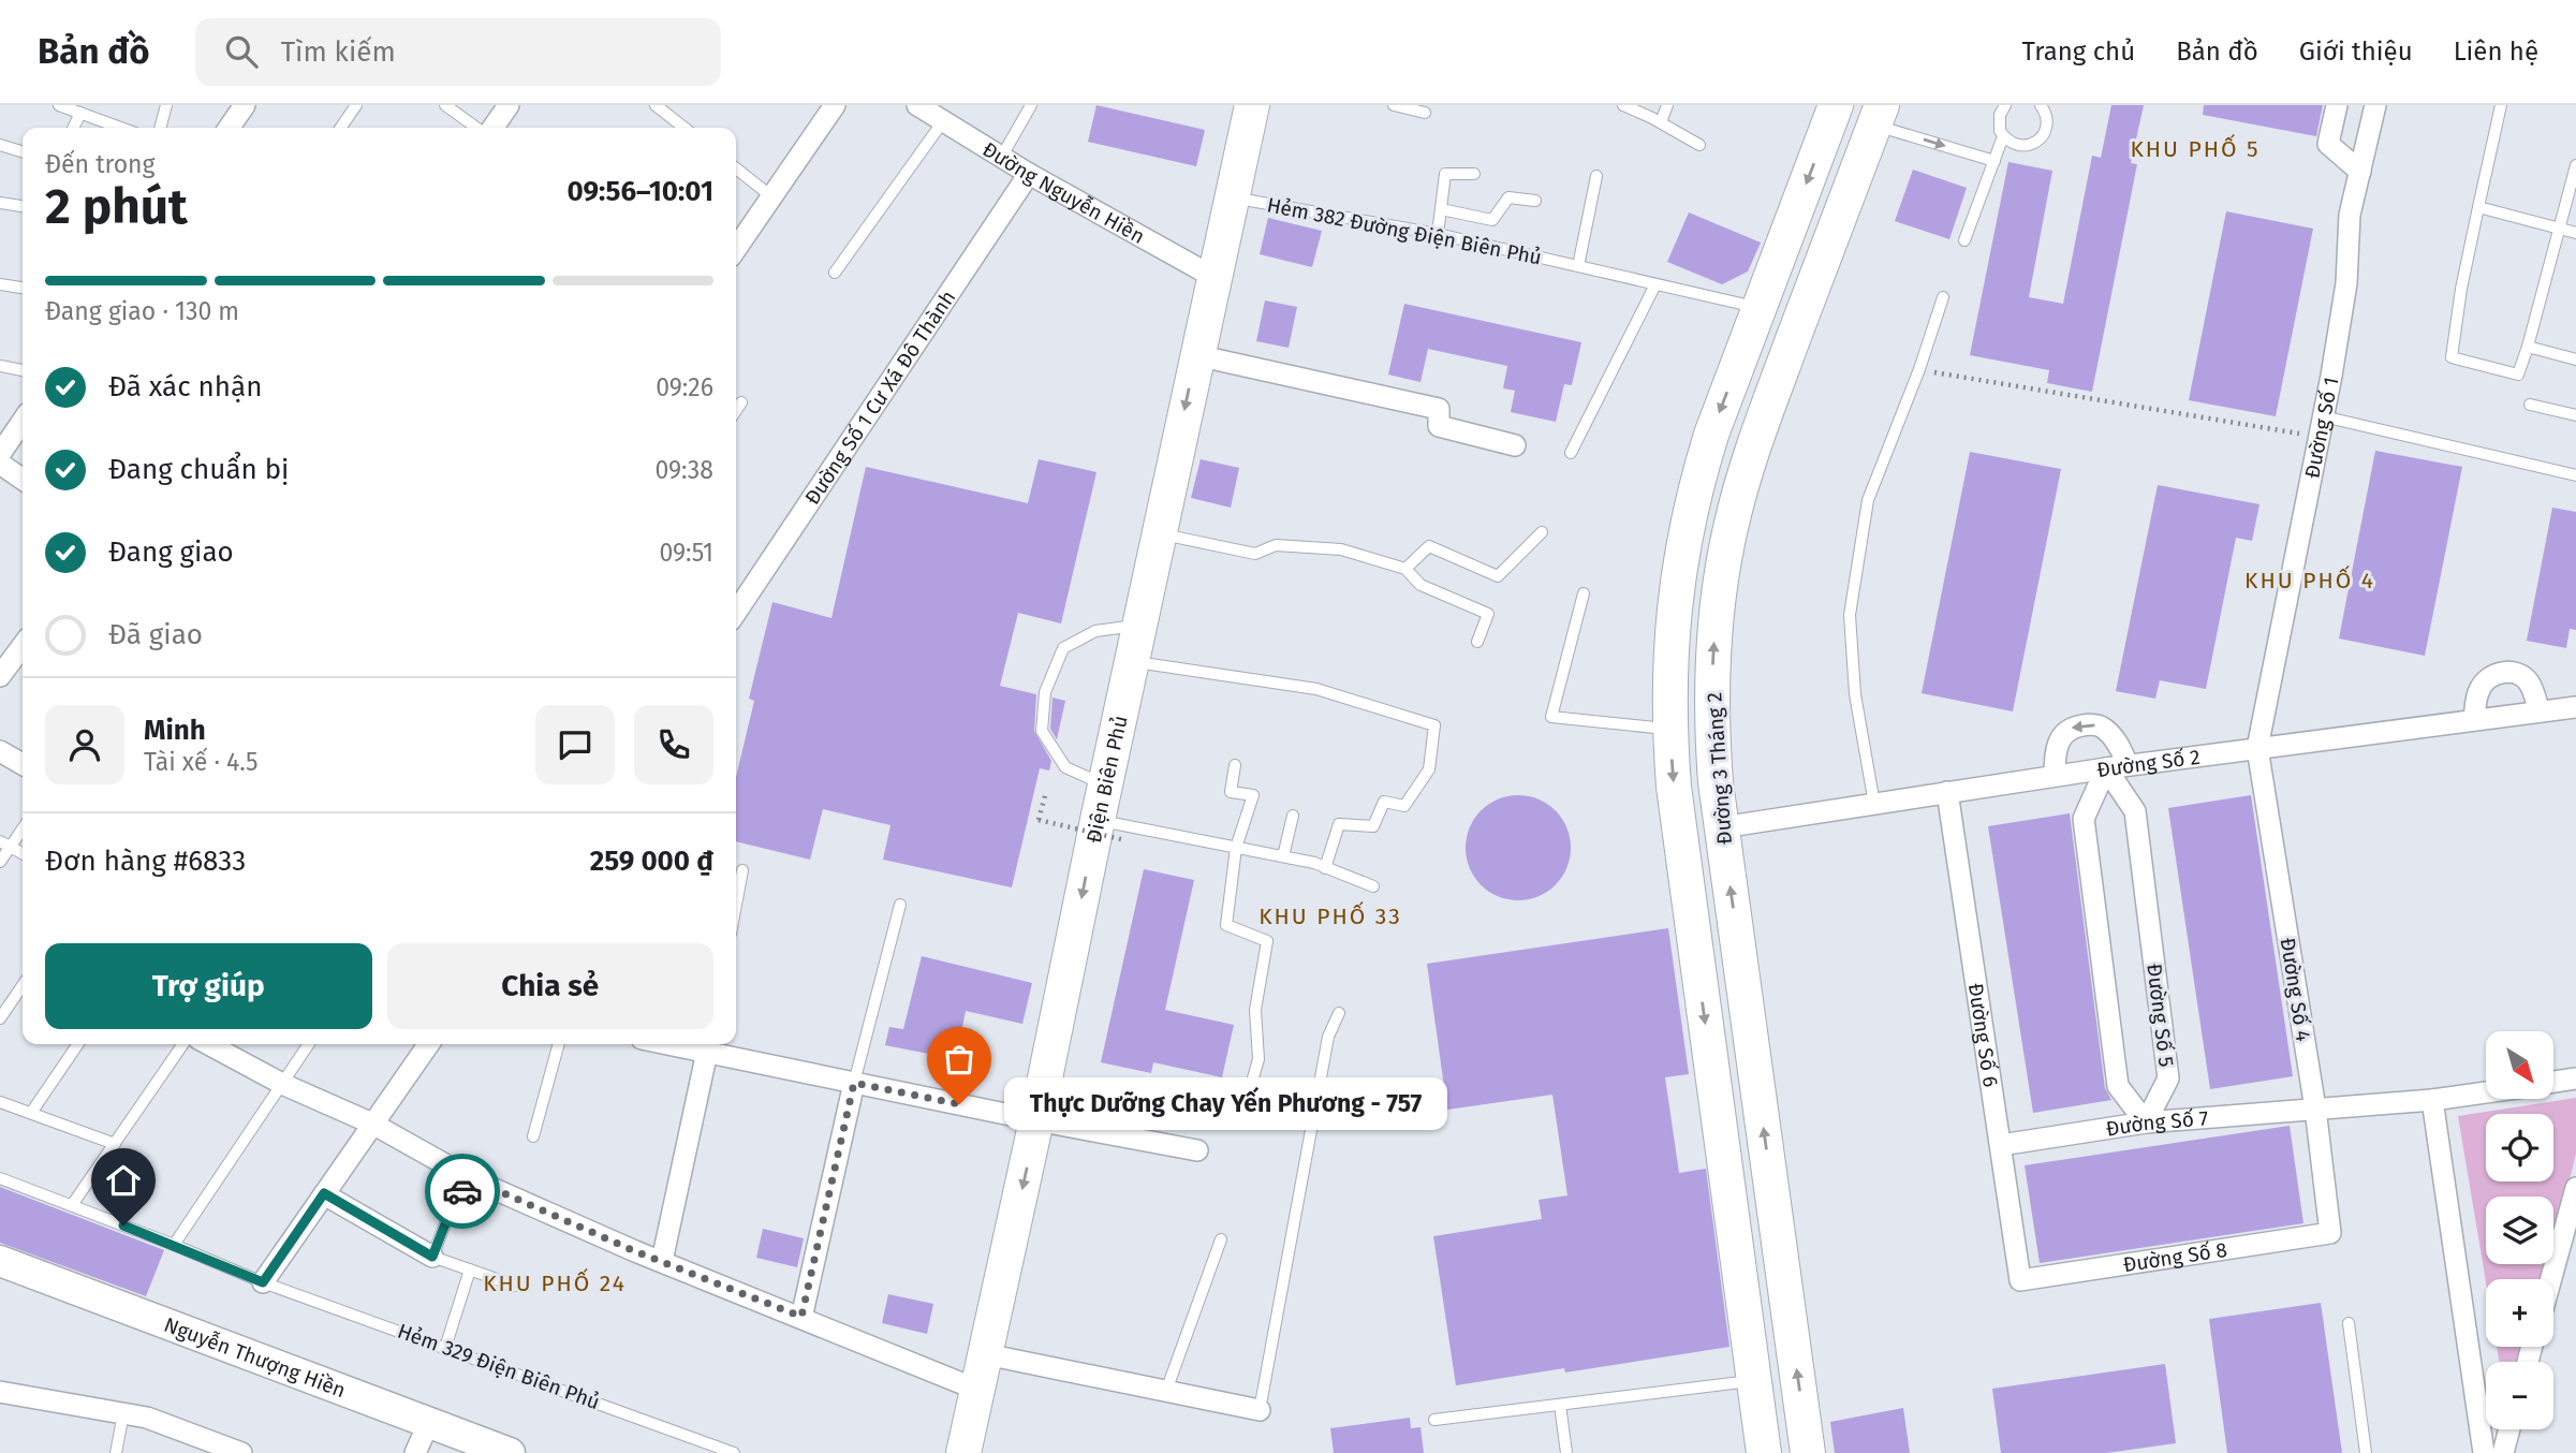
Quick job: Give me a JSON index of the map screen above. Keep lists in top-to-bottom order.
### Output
{
  "streets": {
    "main road": ["Đường 3 Tháng 2", "Điện Biên Phủ"],
    "street": [
      "Đường Nguyễn Hiền",
      "Ðường Số 1 Cư Xá Đô Thành",
      "Đường Số 1",
      "Đường Số 2",
      "Đường Số 4",
      "Đường Số 5",
      "Đường Số 6",
      "Đường Số 7",
      "Đường Số 8",
      "Nguyễn Thượng Hiền"
    ],
    "lane": ["Hẻm 382 Đường Điện Biên Phủ", "Hẻm 329 Ðiện Biên Phủ"]
  },
  "crossings": [
    ["Đường Nguyễn Hiền", "Ðường Số 1 Cư Xá Đô Thành"],
    ["Đường Nguyễn Hiền", "Điện Biên Phủ"],
    ["Hẻm 382 Đường Điện Biên Phủ", "Đường 3 Tháng 2"],
    ["Hẻm 382 Đường Điện Biên Phủ", "Điện Biên Phủ"],
    ["Đường Số 1", "Đường Số 2"],
    ["Đường Số 1", "Đường Số 4"],
    ["Đường Số 2", "Đường 3 Tháng 2"],
    ["Đường Số 2", "Đường Số 4"],
    ["Đường Số 2", "Đường Số 5"],
    ["Đường Số 2", "Đường Số 6"],
    ["Đường Số 4", "Đường Số 7"],
    ["Đường Số 4", "Đường Số 8"],
    ["Đường Số 5", "Đường Số 7"],
    ["Đường Số 6", "Đường Số 7"],
    ["Đường Số 6", "Đường Số 8"]
  ],
  "one_way": ["Điện Biên Phủ"],
  "districts": [
    "KHU PHỐ 5",
    "KHU PHỐ 4",
    "KHU PHỐ 33",
    "KHU PHỐ 24"
  ],
  "places": ["Thực Dưỡng Chay Yến Phương - 757"],
  "north": "bottom right",
  "page": {
    "header": "Bản đồ",
    "search": "Tìm kiếm",
    "nav": [
      "Trang chủ",
      "Bản đồ",
      "Giới thiệu",
      "Liên hệ"
    ],
    "heading": ["2 phút", "Đến trong", "09:56–10:01"],
    "panel": [
      "Minh",
      "Tài xế · 4.5",
      "Đơn hàng #6833",
      "259 000 ₫"
    ],
    "bar": "Đang giao · 130 m",
    "list": [
      ["Đã xác nhận", "09:26"],
      ["Đang chuẩn bị", "09:38"],
      ["Đang giao", "09:51"],
      "Đã giao"
    ],
    "buttons": ["Trợ giúp", "Chia sẻ"],
    "map_buttons": ["+", "−"],
    "bubble": "Thực Dưỡng Chay Yến Phương - 757"
  }
}
